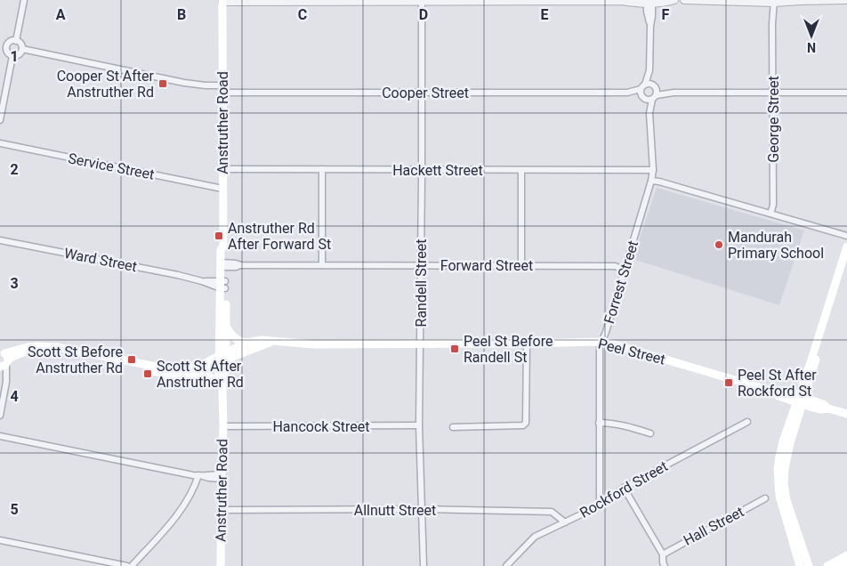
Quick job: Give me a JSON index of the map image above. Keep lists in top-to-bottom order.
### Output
{
  "streets": {
    "main road": ["Anstruther Road", "Peel Street"],
    "street": [
      "Cooper Street",
      "George Street",
      "Service Street",
      "Hackett Street",
      "Ward Street",
      "Forward Street",
      "Forrest Street",
      "Randell Street",
      "Hancock Street",
      "Rockford Street",
      "Allnutt Street",
      "Hall Street"
    ]
  },
  "crossings": [
    ["Cooper Street", "Anstruther Road"],
    ["Cooper Street", "Forrest Street"],
    ["Cooper Street", "Randell Street"],
    ["Anstruther Road", "Service Street"],
    ["Anstruther Road", "Hackett Street"],
    ["Anstruther Road", "Ward Street"],
    ["Anstruther Road", "Forward Street"],
    ["Anstruther Road", "Peel Street"],
    ["Anstruther Road", "Hancock Street"],
    ["Anstruther Road", "Allnutt Street"],
    ["Hackett Street", "Forrest Street"],
    ["Hackett Street", "Randell Street"],
    ["Forward Street", "Forrest Street"],
    ["Forward Street", "Randell Street"],
    ["Forrest Street", "Peel Street"],
    ["Forrest Street", "Rockford Street"],
    ["Randell Street", "Peel Street"],
    ["Randell Street", "Hancock Street"],
    ["Randell Street", "Allnutt Street"],
    ["Rockford Street", "Allnutt Street"]
  ],
  "places": {
    "transit": [
      "Cooper St After Anstruther Rd",
      "Anstruther Rd After Forward St",
      "Peel St Before Randell St",
      "Scott St Before Anstruther Rd",
      "Scott St After Anstruther Rd",
      "Peel St After Rockford St"
    ],
    "other": ["Mandurah Primary School"]
  },
  "north": "bottom",
  "grid": {
    "columns": [
      "A",
      "B",
      "C",
      "D",
      "E",
      "F"
    ],
    "rows": [
      "1",
      "2",
      "3",
      "4",
      "5"
    ]
  }
}
